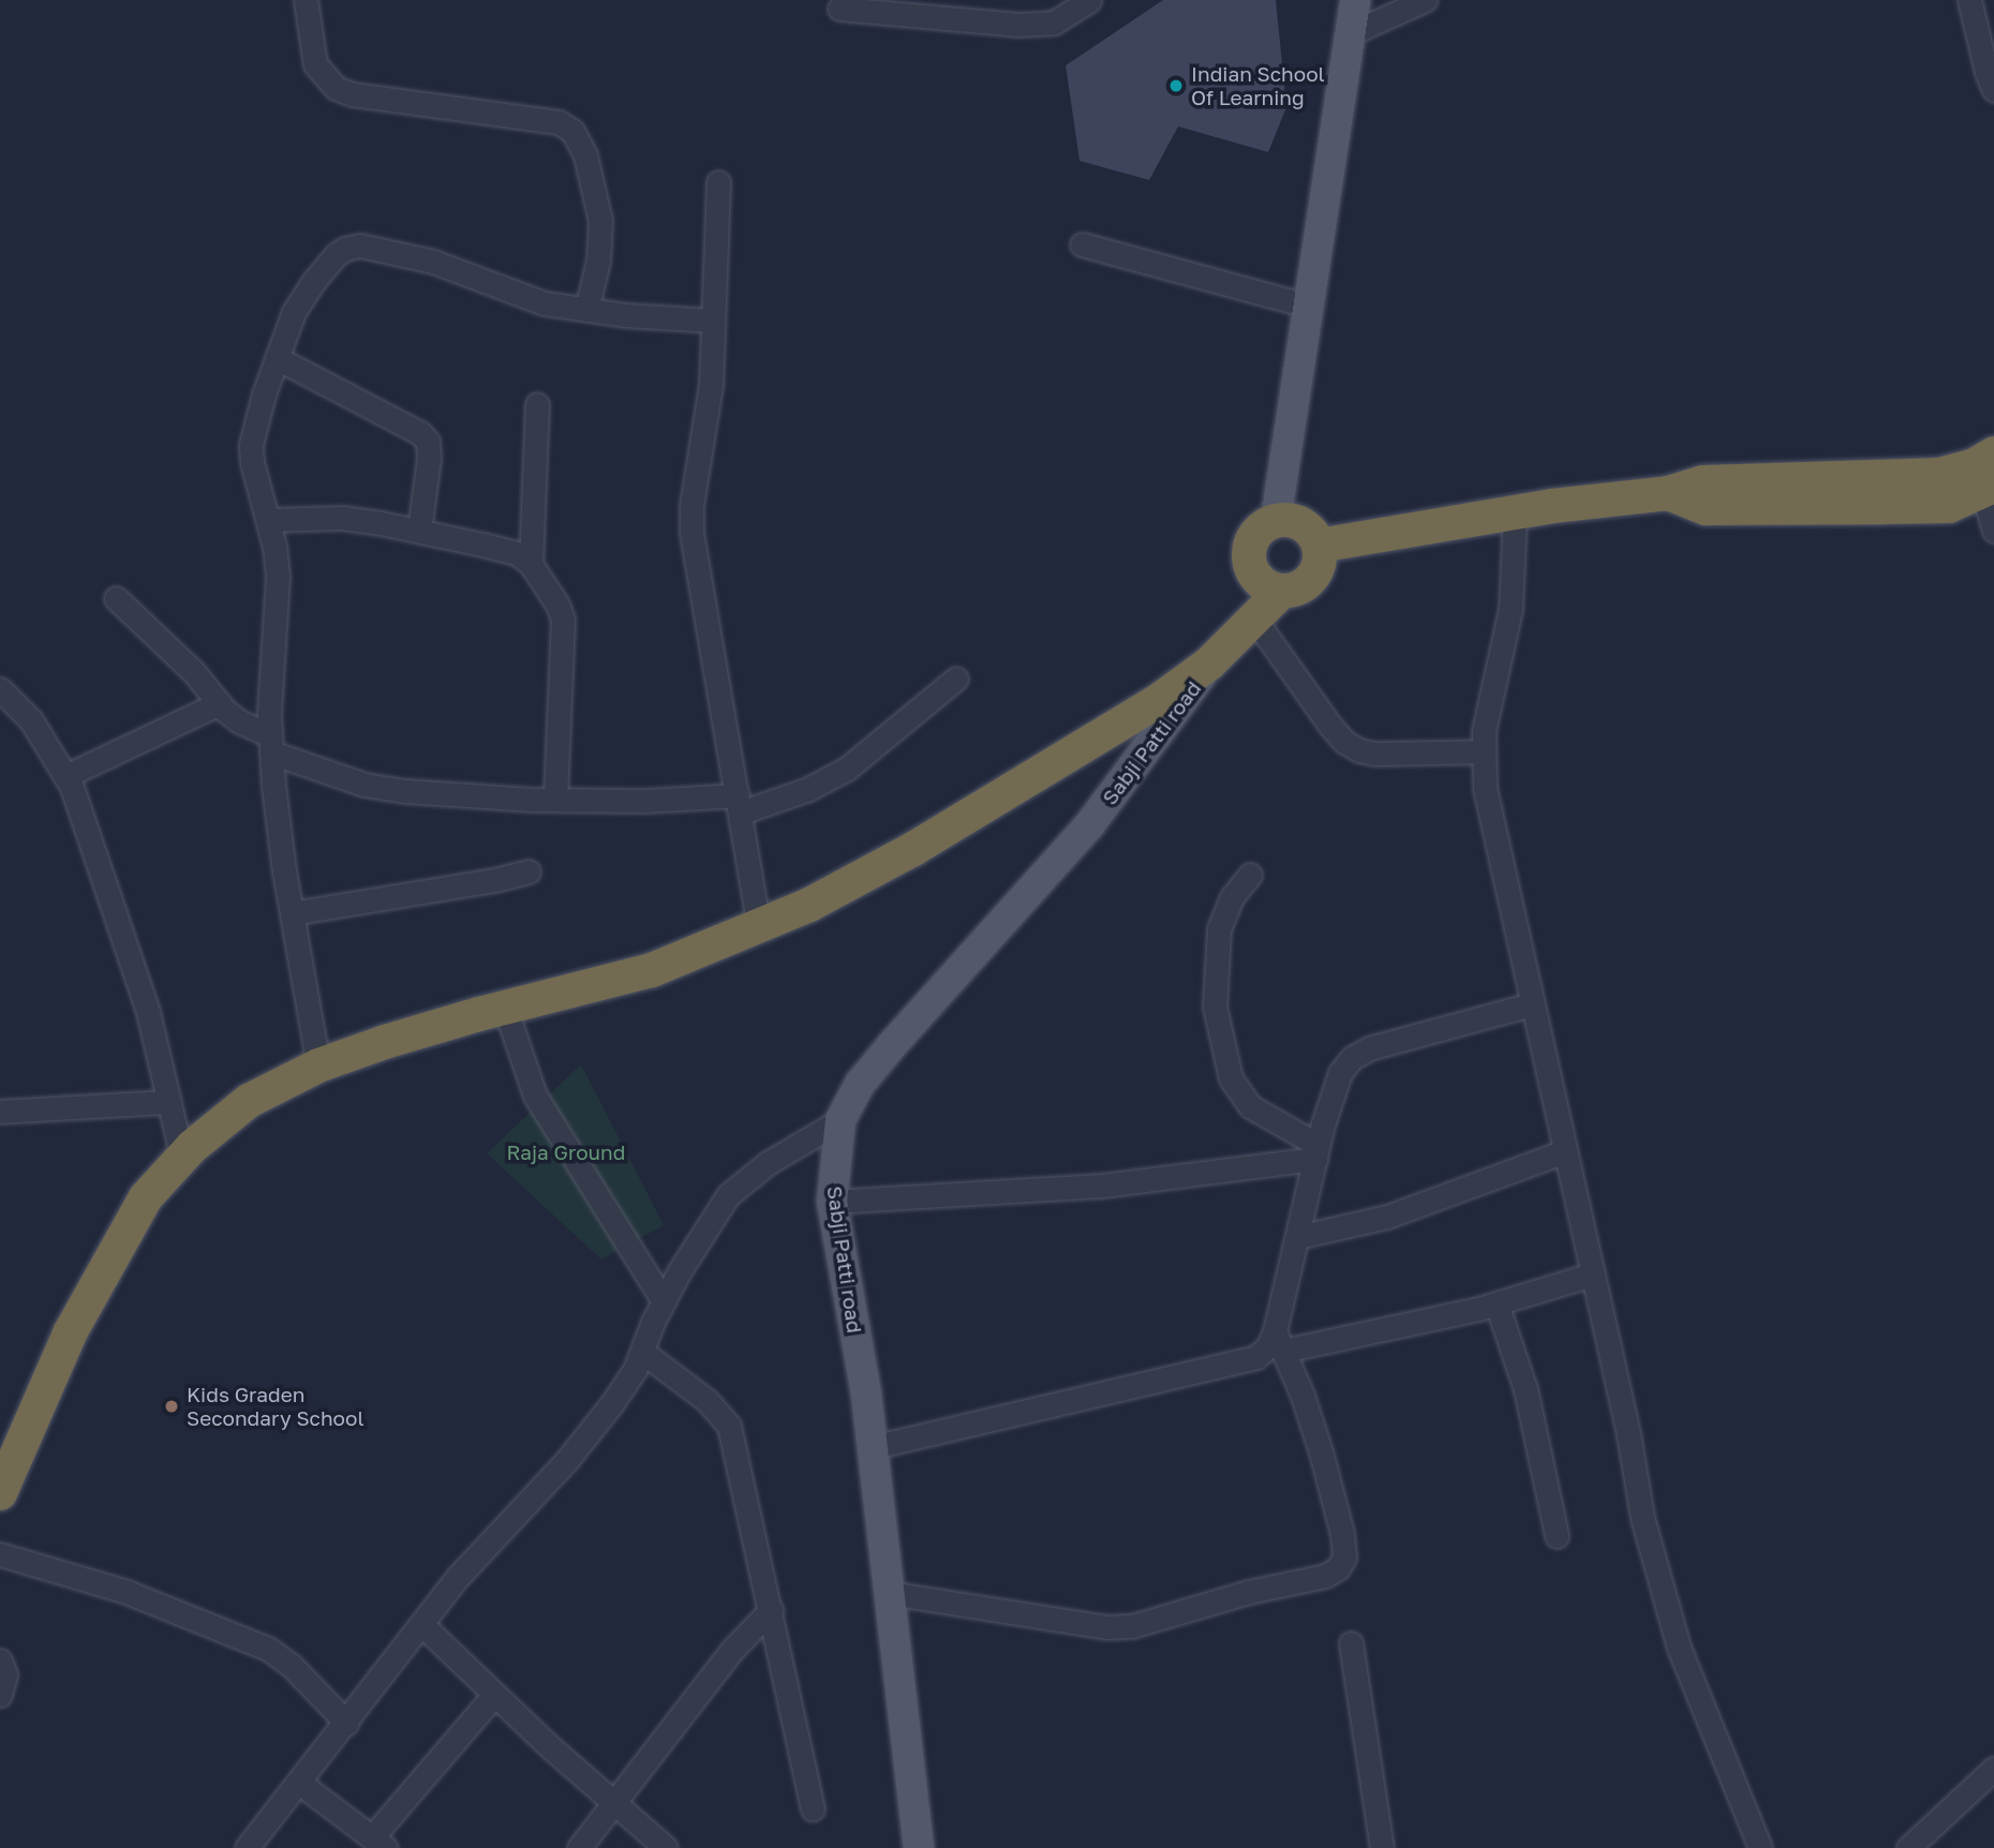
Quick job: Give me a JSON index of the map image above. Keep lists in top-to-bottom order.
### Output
{
  "streets": {
    "main road": ["Sabji Patti road"]
  },
  "parks": ["Raja Ground"],
  "places": ["Indian School Of Learning", "Kids Graden Secondary School"]
}
